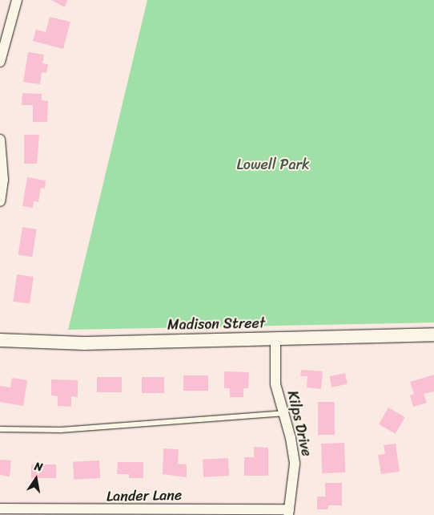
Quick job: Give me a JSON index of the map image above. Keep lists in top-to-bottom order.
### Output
{
  "streets": {
    "street": ["Madison Street", "Kilps Drive", "Lander Lane"]
  },
  "crossings": [
    ["Madison Street", "Kilps Drive"],
    ["Kilps Drive", "Lander Lane"]
  ],
  "parks": ["Lowell Park"],
  "north": "top"
}
